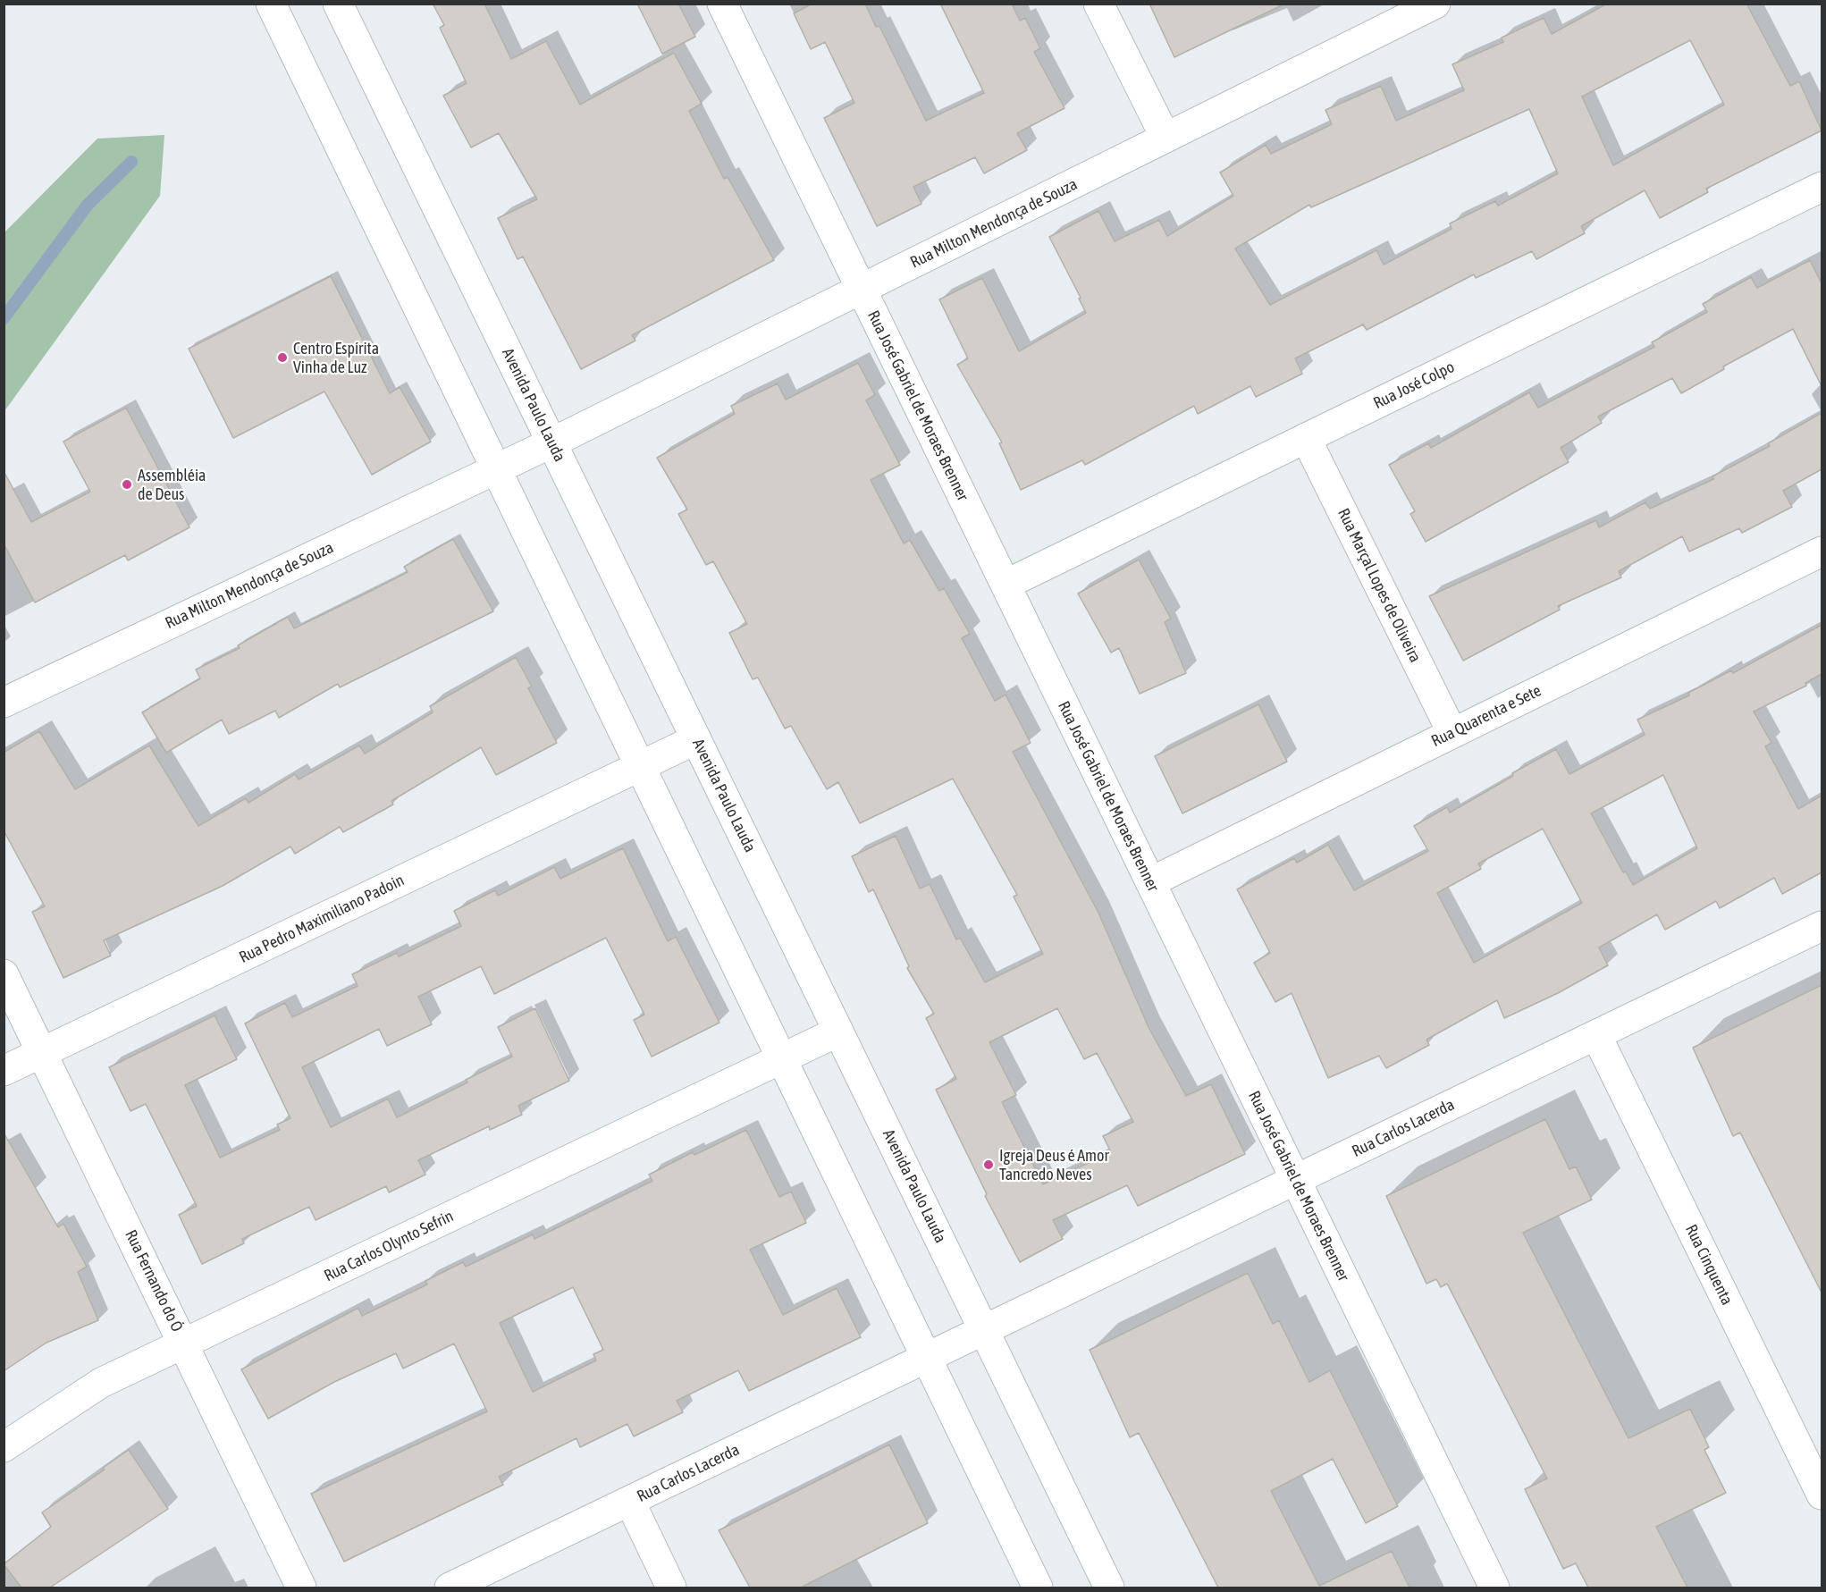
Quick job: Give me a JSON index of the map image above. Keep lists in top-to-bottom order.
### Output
{
  "streets": {
    "street": [
      "Rua Milton Mendonça de Souza",
      "Rua José Colpo",
      "Avenida Paulo Lauda",
      "Rua José Gabriel de Moraes Brenner",
      "Rua Marçal Lopes de Oliveira",
      "Rua Quarenta e Sete",
      "Rua Pedro Maximiliano Padoin",
      "Rua Carlos Lacerda",
      "Rua Carlos Olynto Sefrin",
      "Rua Cinquenta",
      "Rua Fernando do Ó"
    ]
  },
  "crossings": [
    ["Rua Milton Mendonça de Souza", "Avenida Paulo Lauda"],
    ["Rua Milton Mendonça de Souza", "Rua José Gabriel de Moraes Brenner"],
    ["Rua José Colpo", "Rua José Gabriel de Moraes Brenner"],
    ["Rua José Colpo", "Rua Marçal Lopes de Oliveira"],
    ["Avenida Paulo Lauda", "Rua Pedro Maximiliano Padoin"],
    ["Avenida Paulo Lauda", "Rua Carlos Lacerda"],
    ["Avenida Paulo Lauda", "Rua Carlos Olynto Sefrin"],
    ["Rua José Gabriel de Moraes Brenner", "Rua Quarenta e Sete"],
    ["Rua José Gabriel de Moraes Brenner", "Rua Carlos Lacerda"],
    ["Rua Marçal Lopes de Oliveira", "Rua Quarenta e Sete"],
    ["Rua Pedro Maximiliano Padoin", "Rua Fernando do Ó"],
    ["Rua Carlos Lacerda", "Rua Cinquenta"],
    ["Rua Carlos Olynto Sefrin", "Rua Fernando do Ó"]
  ],
  "places": ["Centro Espírita Vinha de Luz", "Assembléia de Deus", "Igreja Deus é Amor Tancredo Neves"]
}
